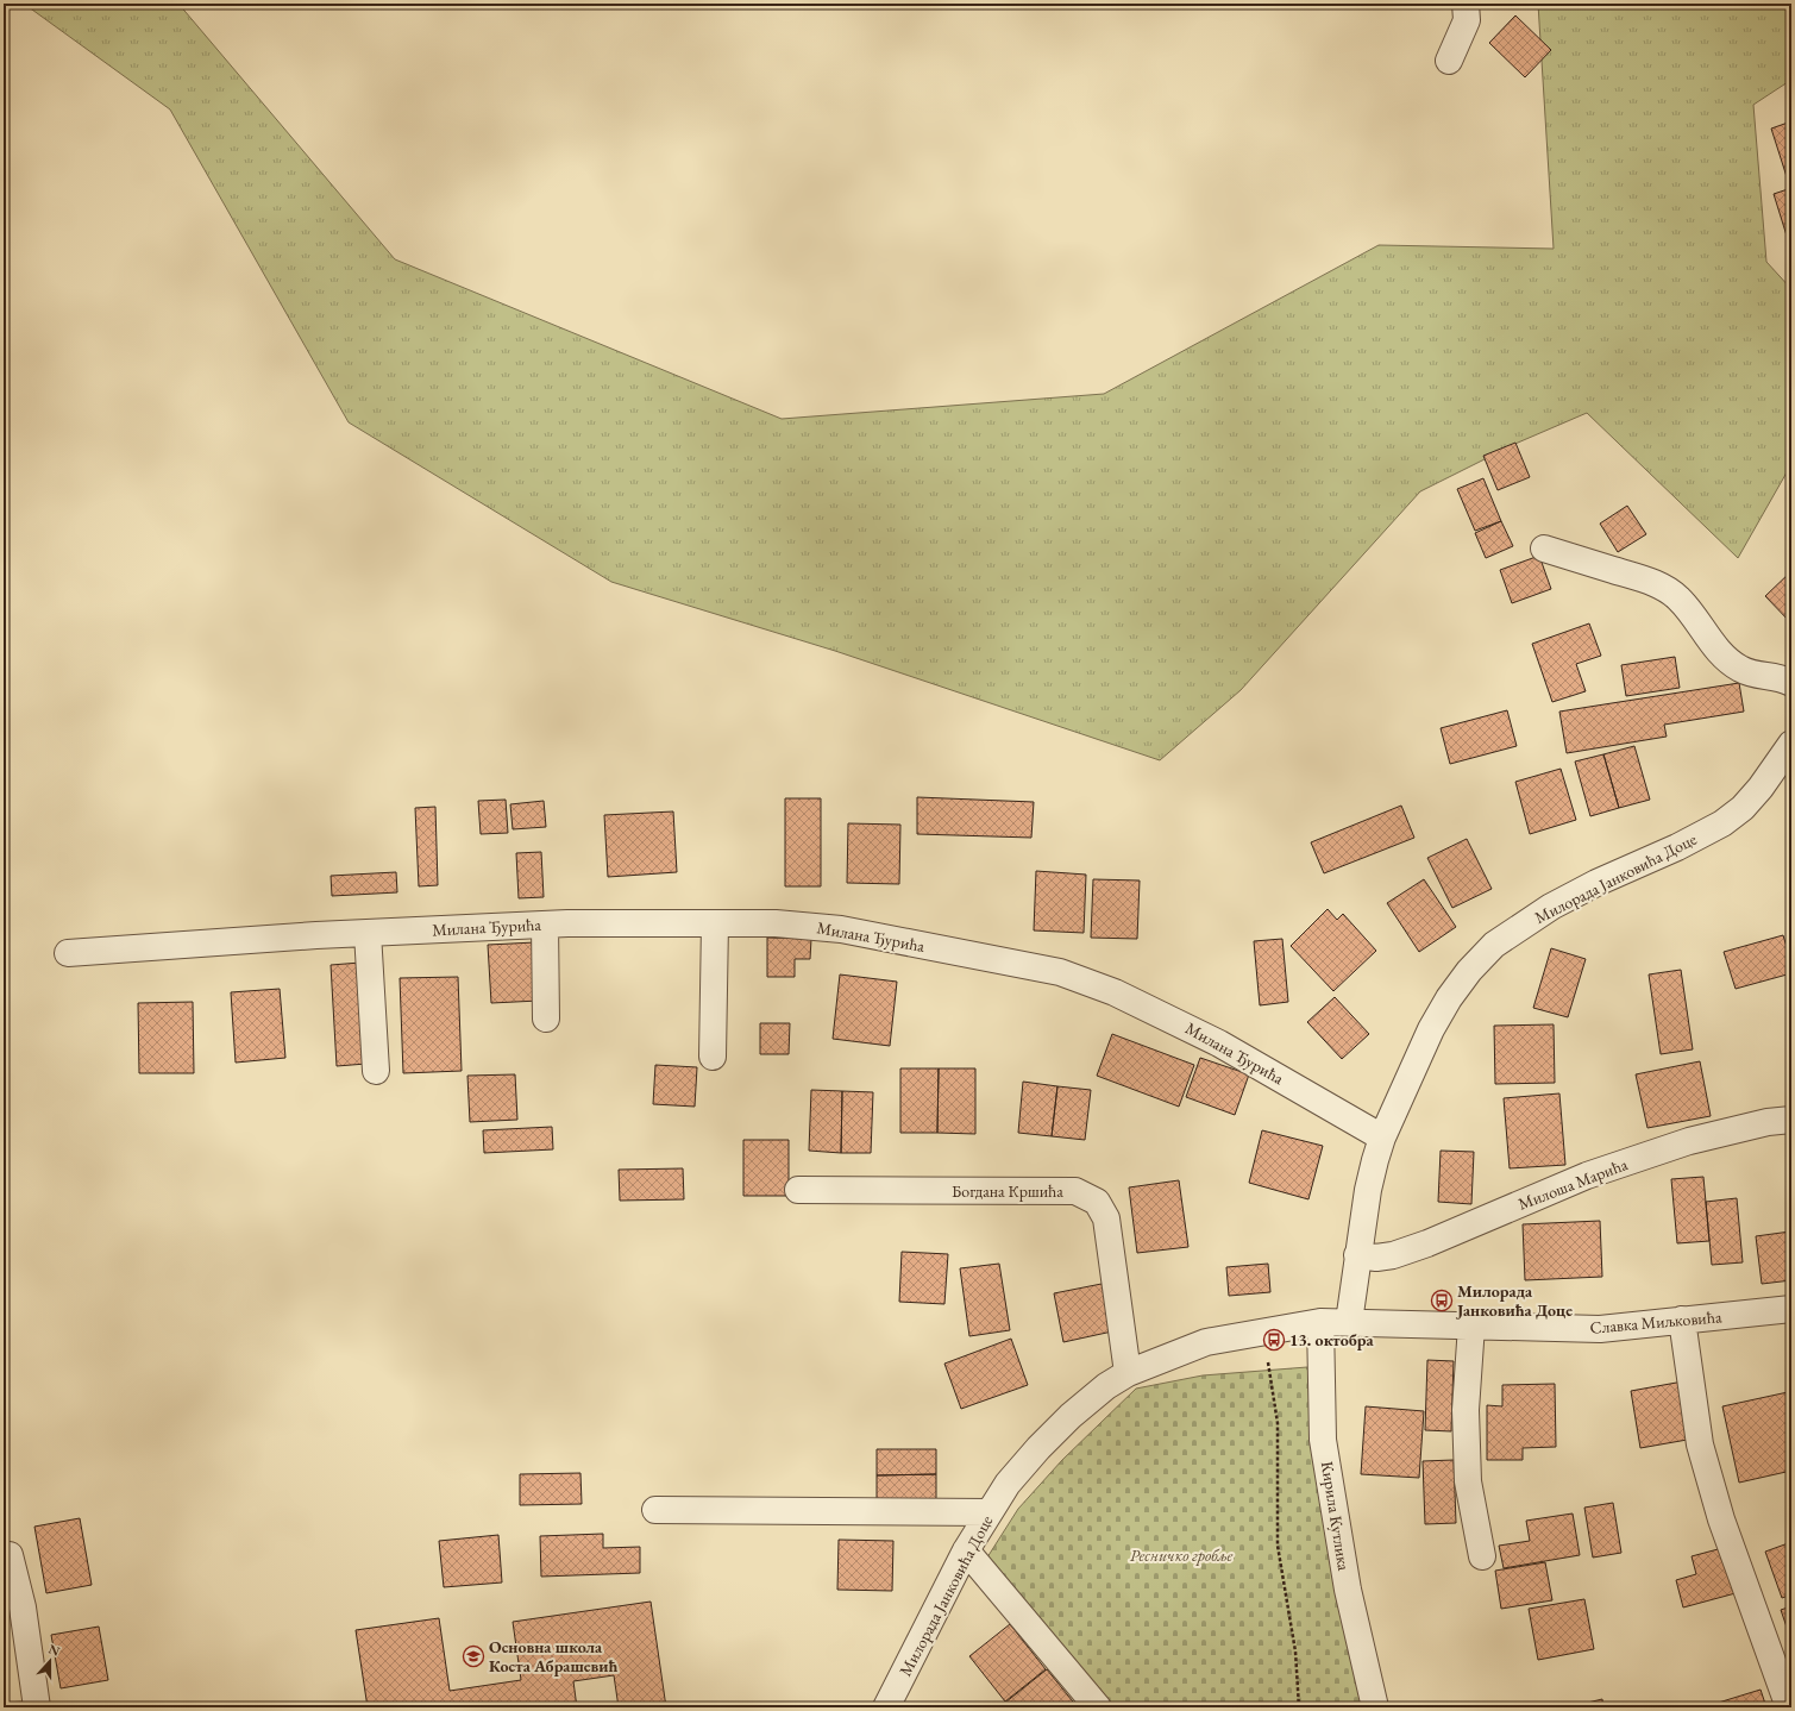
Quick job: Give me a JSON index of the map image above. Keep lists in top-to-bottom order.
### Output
{
  "streets": {
    "street": [
      "Милорада Јанковића Доце",
      "Милана Ђурића",
      "Милоша Марића",
      "Богдана Кршића",
      "Славка Миљковића",
      "Кирила Кутлика"
    ]
  },
  "crossings": [
    ["Милорада Јанковића Доце", "Милана Ђурића"],
    ["Милорада Јанковића Доце", "Милоша Марића"],
    ["Милорада Јанковића Доце", "Богдана Кршића"],
    ["Милорада Јанковића Доце", "Славка Миљковића"],
    ["Милорада Јанковића Доце", "Кирила Кутлика"]
  ],
  "parks": ["Ресничко гробље"],
  "places": {
    "bus stop": ["Милорада Јанковића Доце", "13. октобра"],
    "school or university": ["Основна школа Коста Абрашевић"]
  },
  "north": "top"
}
